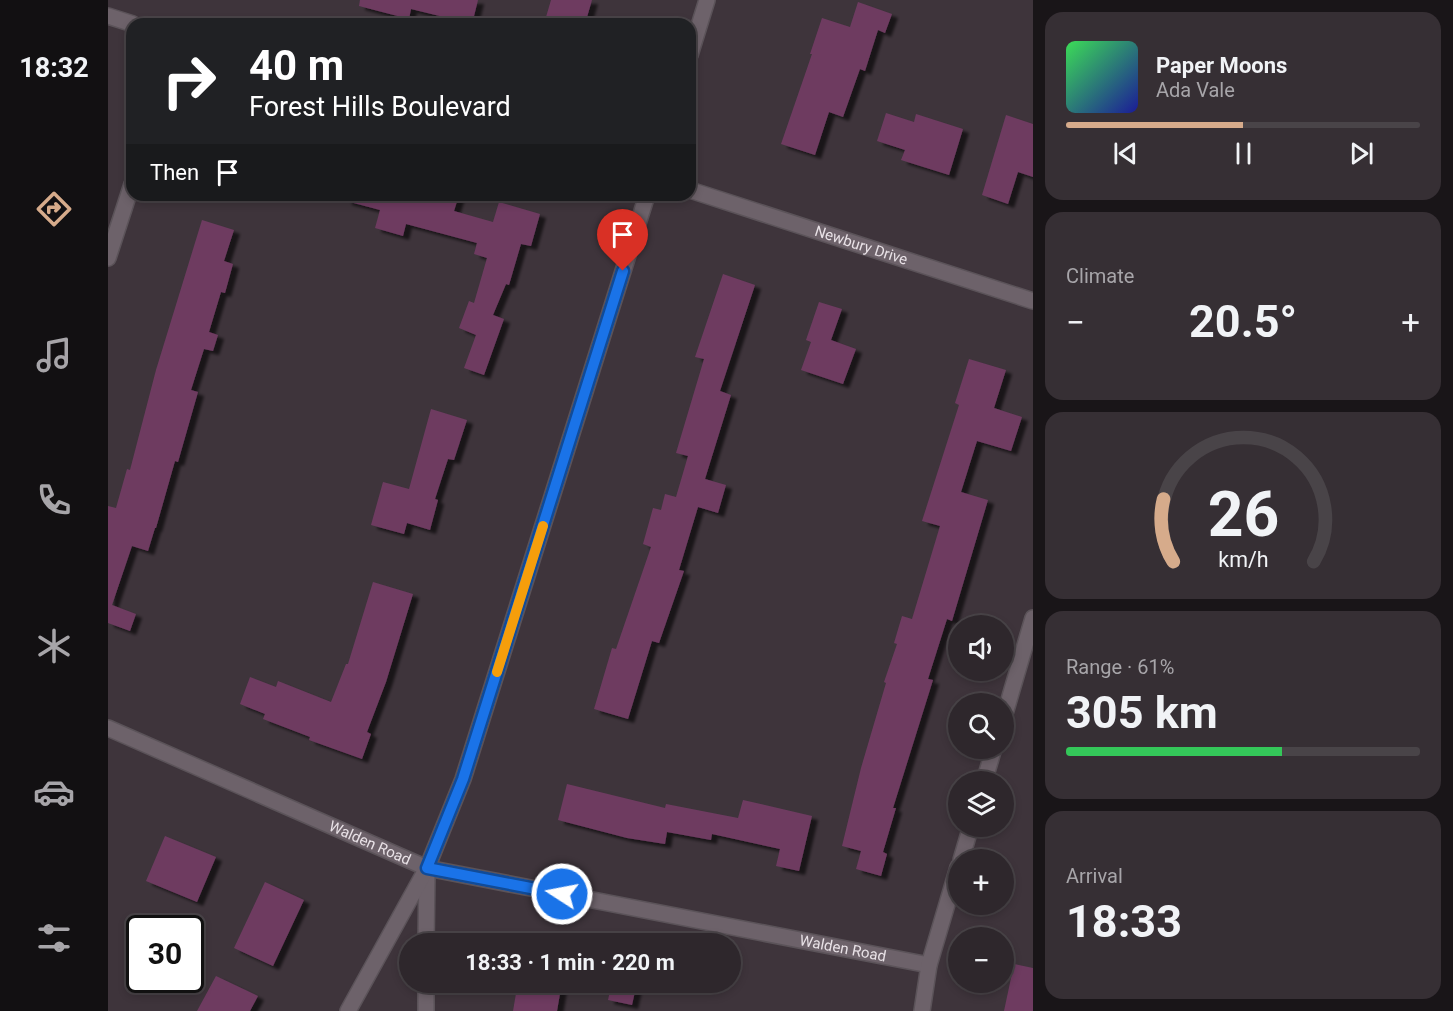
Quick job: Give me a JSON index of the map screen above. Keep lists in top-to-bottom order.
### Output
{
  "streets": {
    "street": ["Newbury Drive", "Walden Road"]
  },
  "page": {
    "tabs": "18:32",
    "turn": ["40 m", "Forest Hills Boulevard"],
    "song": ["Paper Moons", "Ada Vale"],
    "then": "Then",
    "tile": [
      "Climate",
      ["Range · 61%", "305 km"],
      ["Arrival", "18:33"]
    ],
    "heat": ["−", "20.5°", "+"],
    "map_buttons": ["+", "−"],
    "limit": "30",
    "trip": "18:33 · 1 min · 220 m",
    "gauge": ["26", "km/h"]
  }
}
